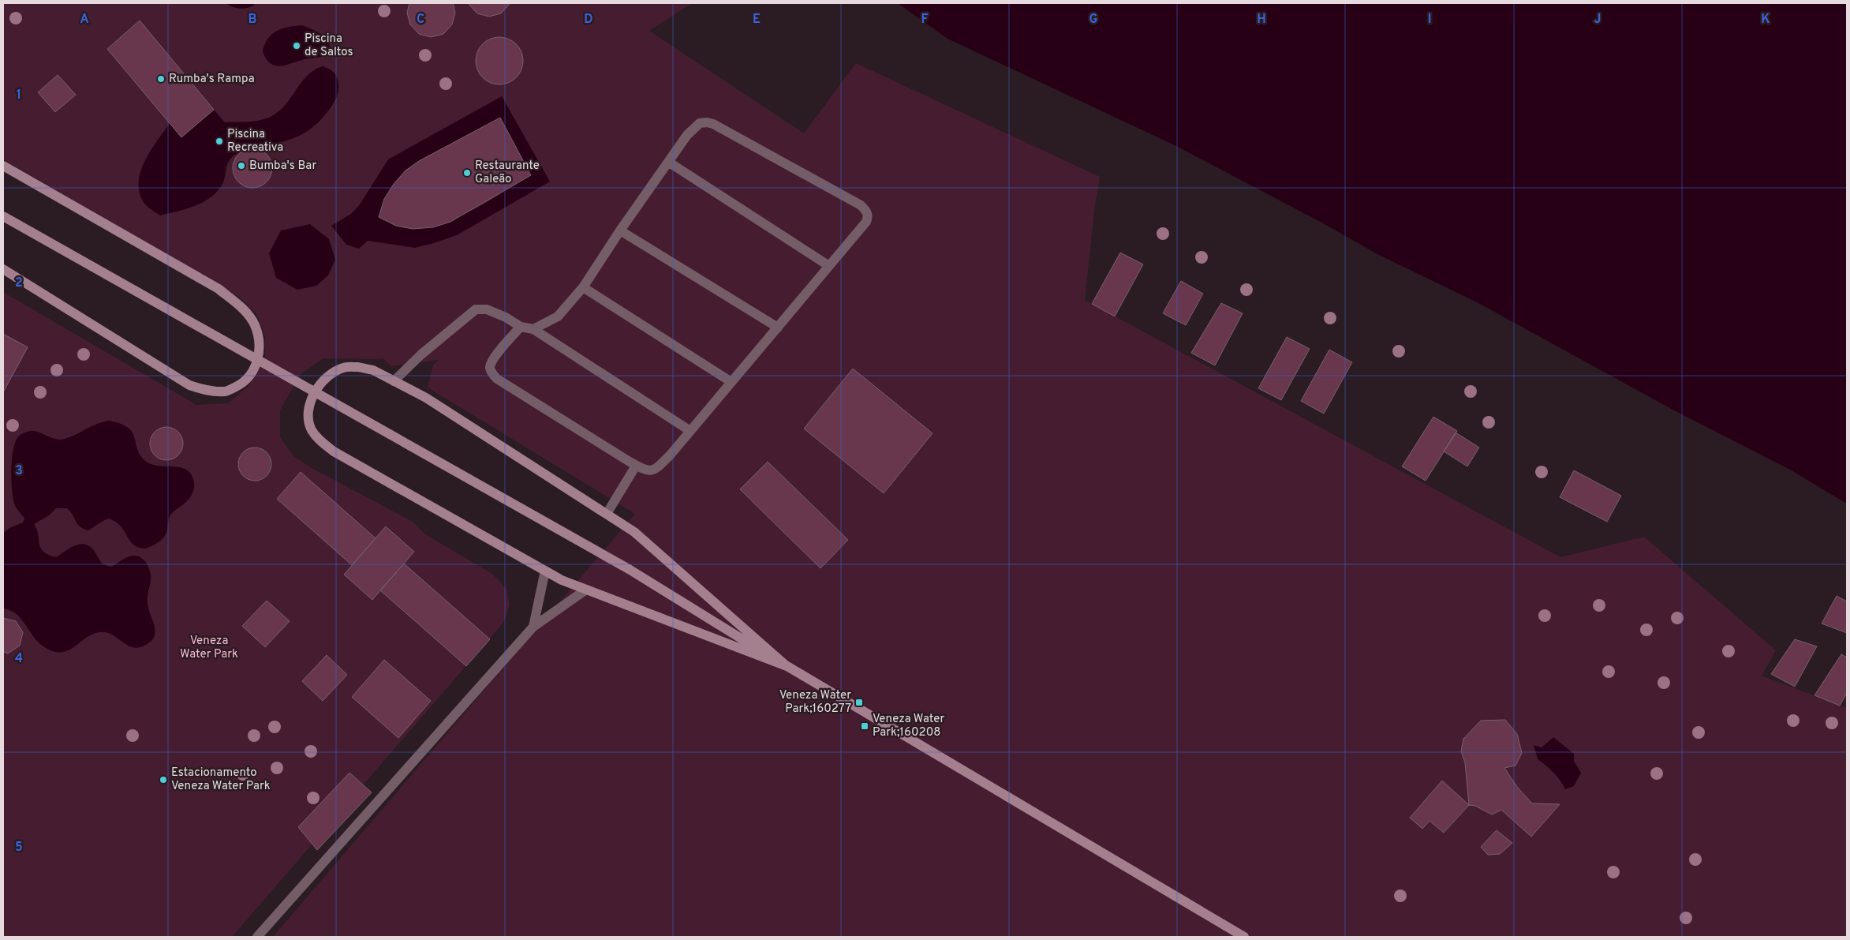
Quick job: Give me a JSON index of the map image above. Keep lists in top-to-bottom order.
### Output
{
  "parks": ["Veneza Water Park"],
  "places": {
    "other": [
      "Piscina de Saltos",
      "Rumba's Rampa",
      "Piscina Recreativa",
      "Bumba's Bar",
      "Restaurante Galeão",
      "Estacionamento Veneza Water Park"
    ],
    "transit": ["Veneza Water Park;160277", "Veneza Water Park;160208"]
  },
  "grid": {
    "columns": [
      "A",
      "B",
      "C",
      "D",
      "E",
      "F",
      "G",
      "H",
      "I",
      "J",
      "K"
    ],
    "rows": [
      "1",
      "2",
      "3",
      "4",
      "5"
    ]
  }
}
